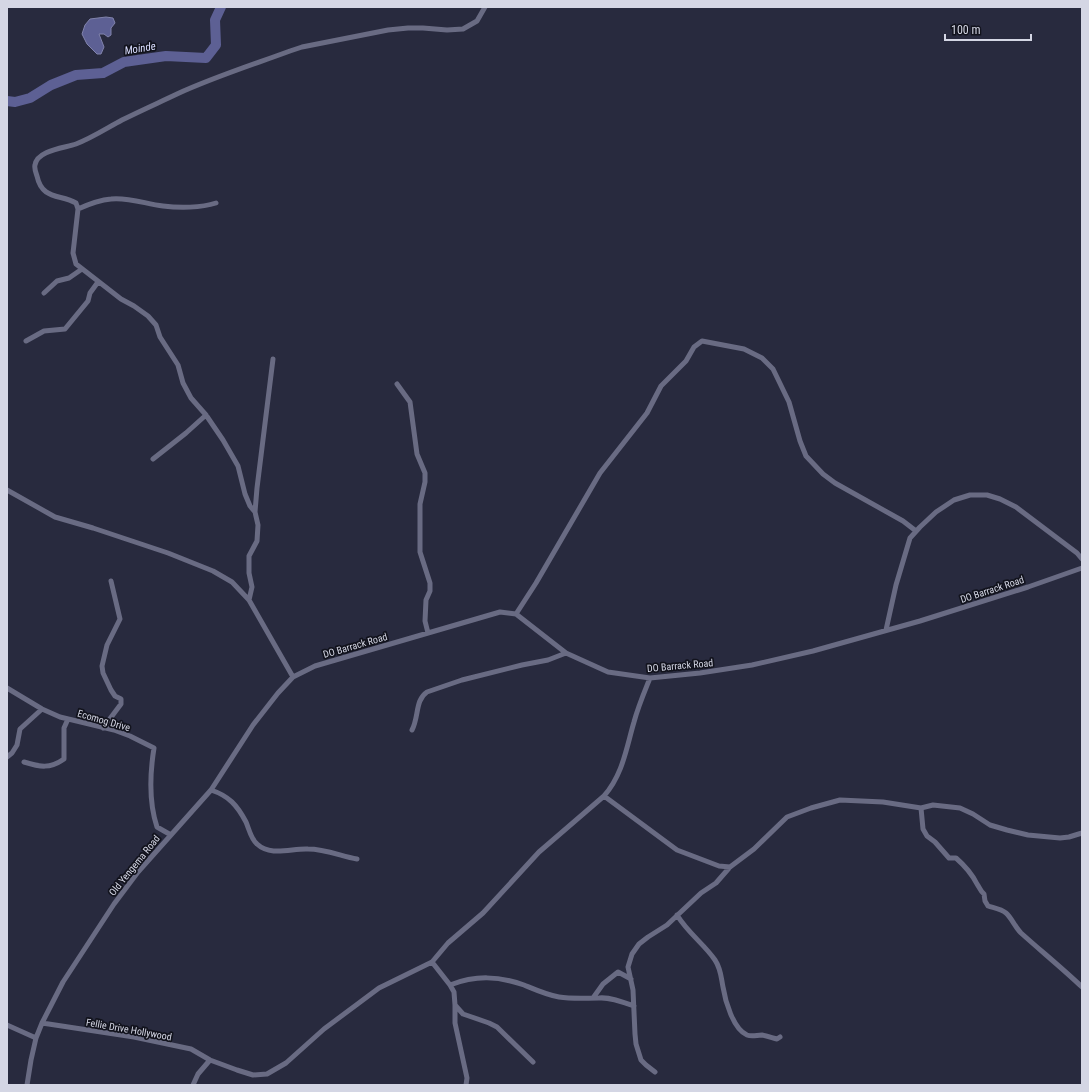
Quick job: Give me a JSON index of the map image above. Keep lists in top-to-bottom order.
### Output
{
  "streets": {
    "street": [
      "DO Barrack Road",
      "Ecomog Drive",
      "Old Yengema Road",
      "Fellie Drive Hollywood"
    ]
  },
  "crossings": [
    ["DO Barrack Road", "Old Yengema Road"],
    ["Ecomog Drive", "Old Yengema Road"],
    ["Old Yengema Road", "Fellie Drive Hollywood"]
  ],
  "water": ["Moinde"],
  "scale_bar": "100 m"
}
